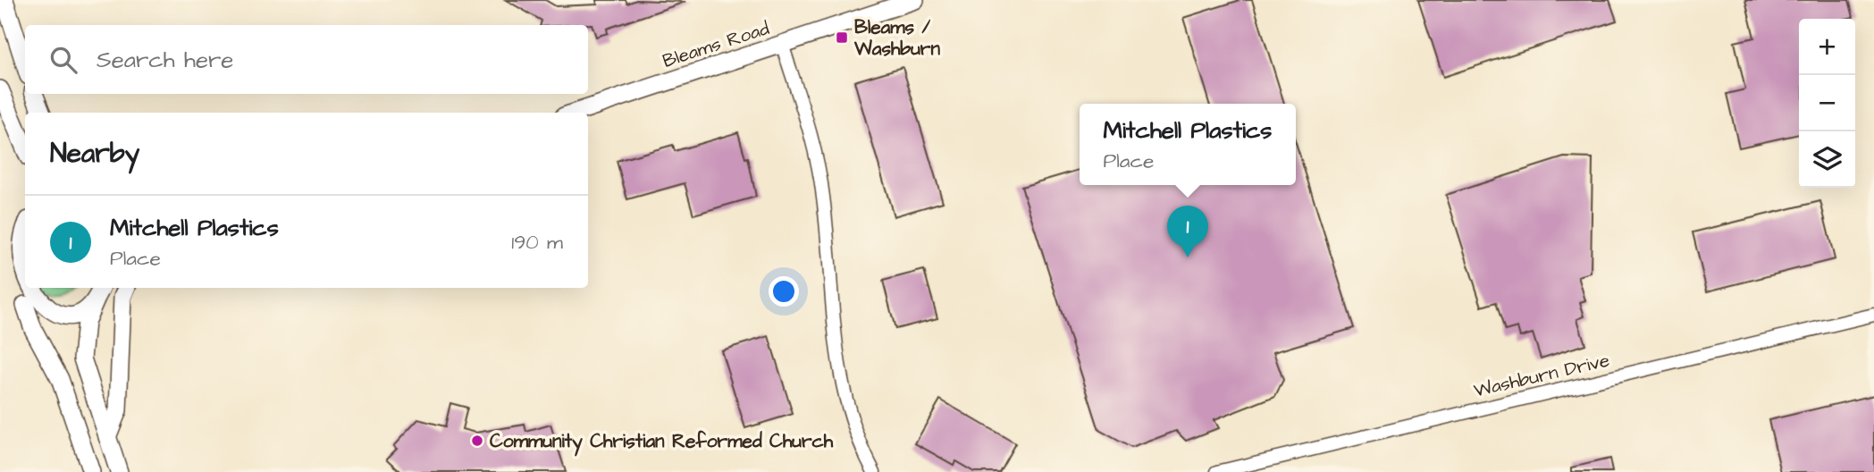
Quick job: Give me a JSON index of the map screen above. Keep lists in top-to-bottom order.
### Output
{
  "streets": {
    "main road": ["Bleams Road"],
    "street": ["Washburn Drive"]
  },
  "places": {
    "transit": ["Bleams / Washburn"],
    "other": ["Community Christian Reformed Church"]
  },
  "page": {
    "map_buttons": ["+", "−"],
    "search": "Search here",
    "popup": ["Mitchell Plastics", "Place"],
    "heading": "Nearby",
    "list": [
      {
        "mark": "1",
        "name": "Mitchell Plastics",
        "note": "Place",
        "value": "190 m"
      }
    ],
    "pins": "1"
  }
}
